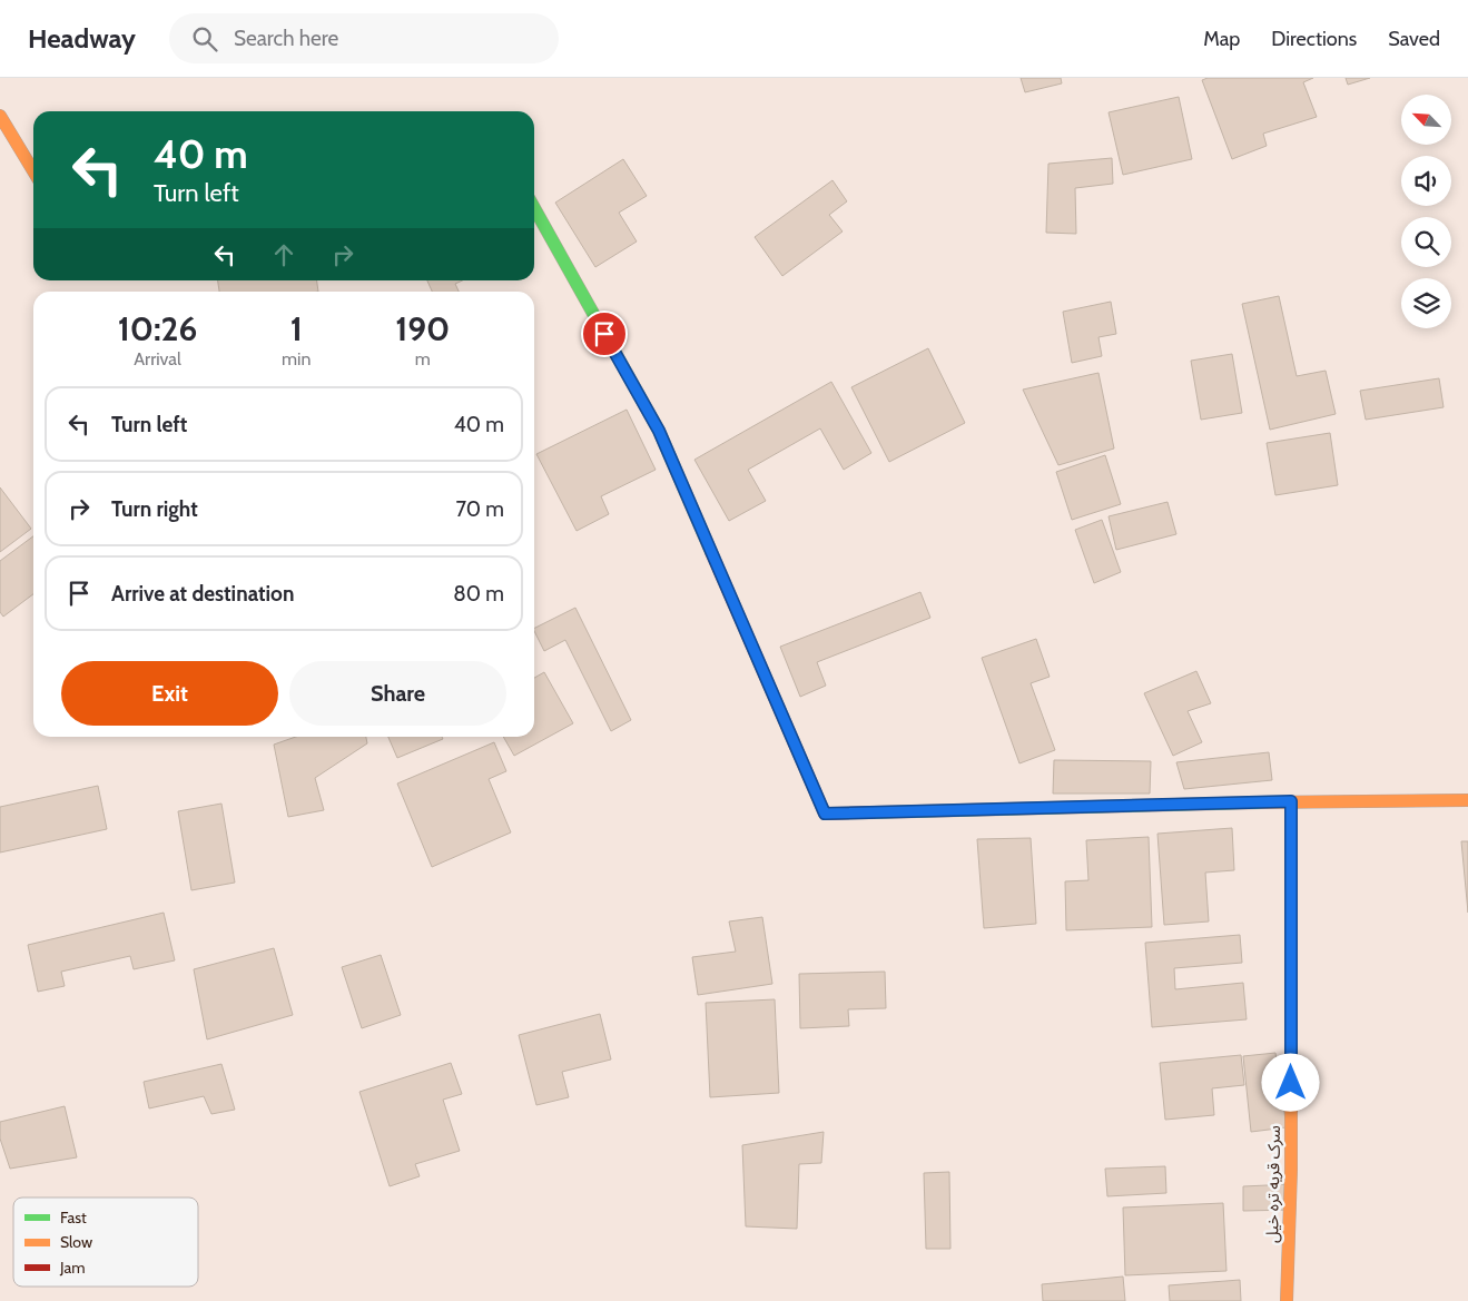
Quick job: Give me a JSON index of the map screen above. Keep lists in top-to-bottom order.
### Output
{
  "streets": {
    "street": ["سرک قریه تره خیل"]
  },
  "legend": ["Fast", "Slow", "Jam"],
  "north": "top left",
  "page": {
    "header": "Headway",
    "search": "Search here",
    "nav": ["Map", "Directions", "Saved"],
    "turn": ["40 m", "Turn left"],
    "eta": [
      "10:26",
      "Arrival",
      "1",
      "min",
      "190",
      "m"
    ],
    "list": [
      {
        "name": "Turn left",
        "value": "40 m"
      },
      {
        "name": "Turn right",
        "value": "70 m"
      },
      {
        "name": "Arrive at destination",
        "value": "80 m"
      }
    ],
    "buttons": ["Exit", "Share"]
  }
}
